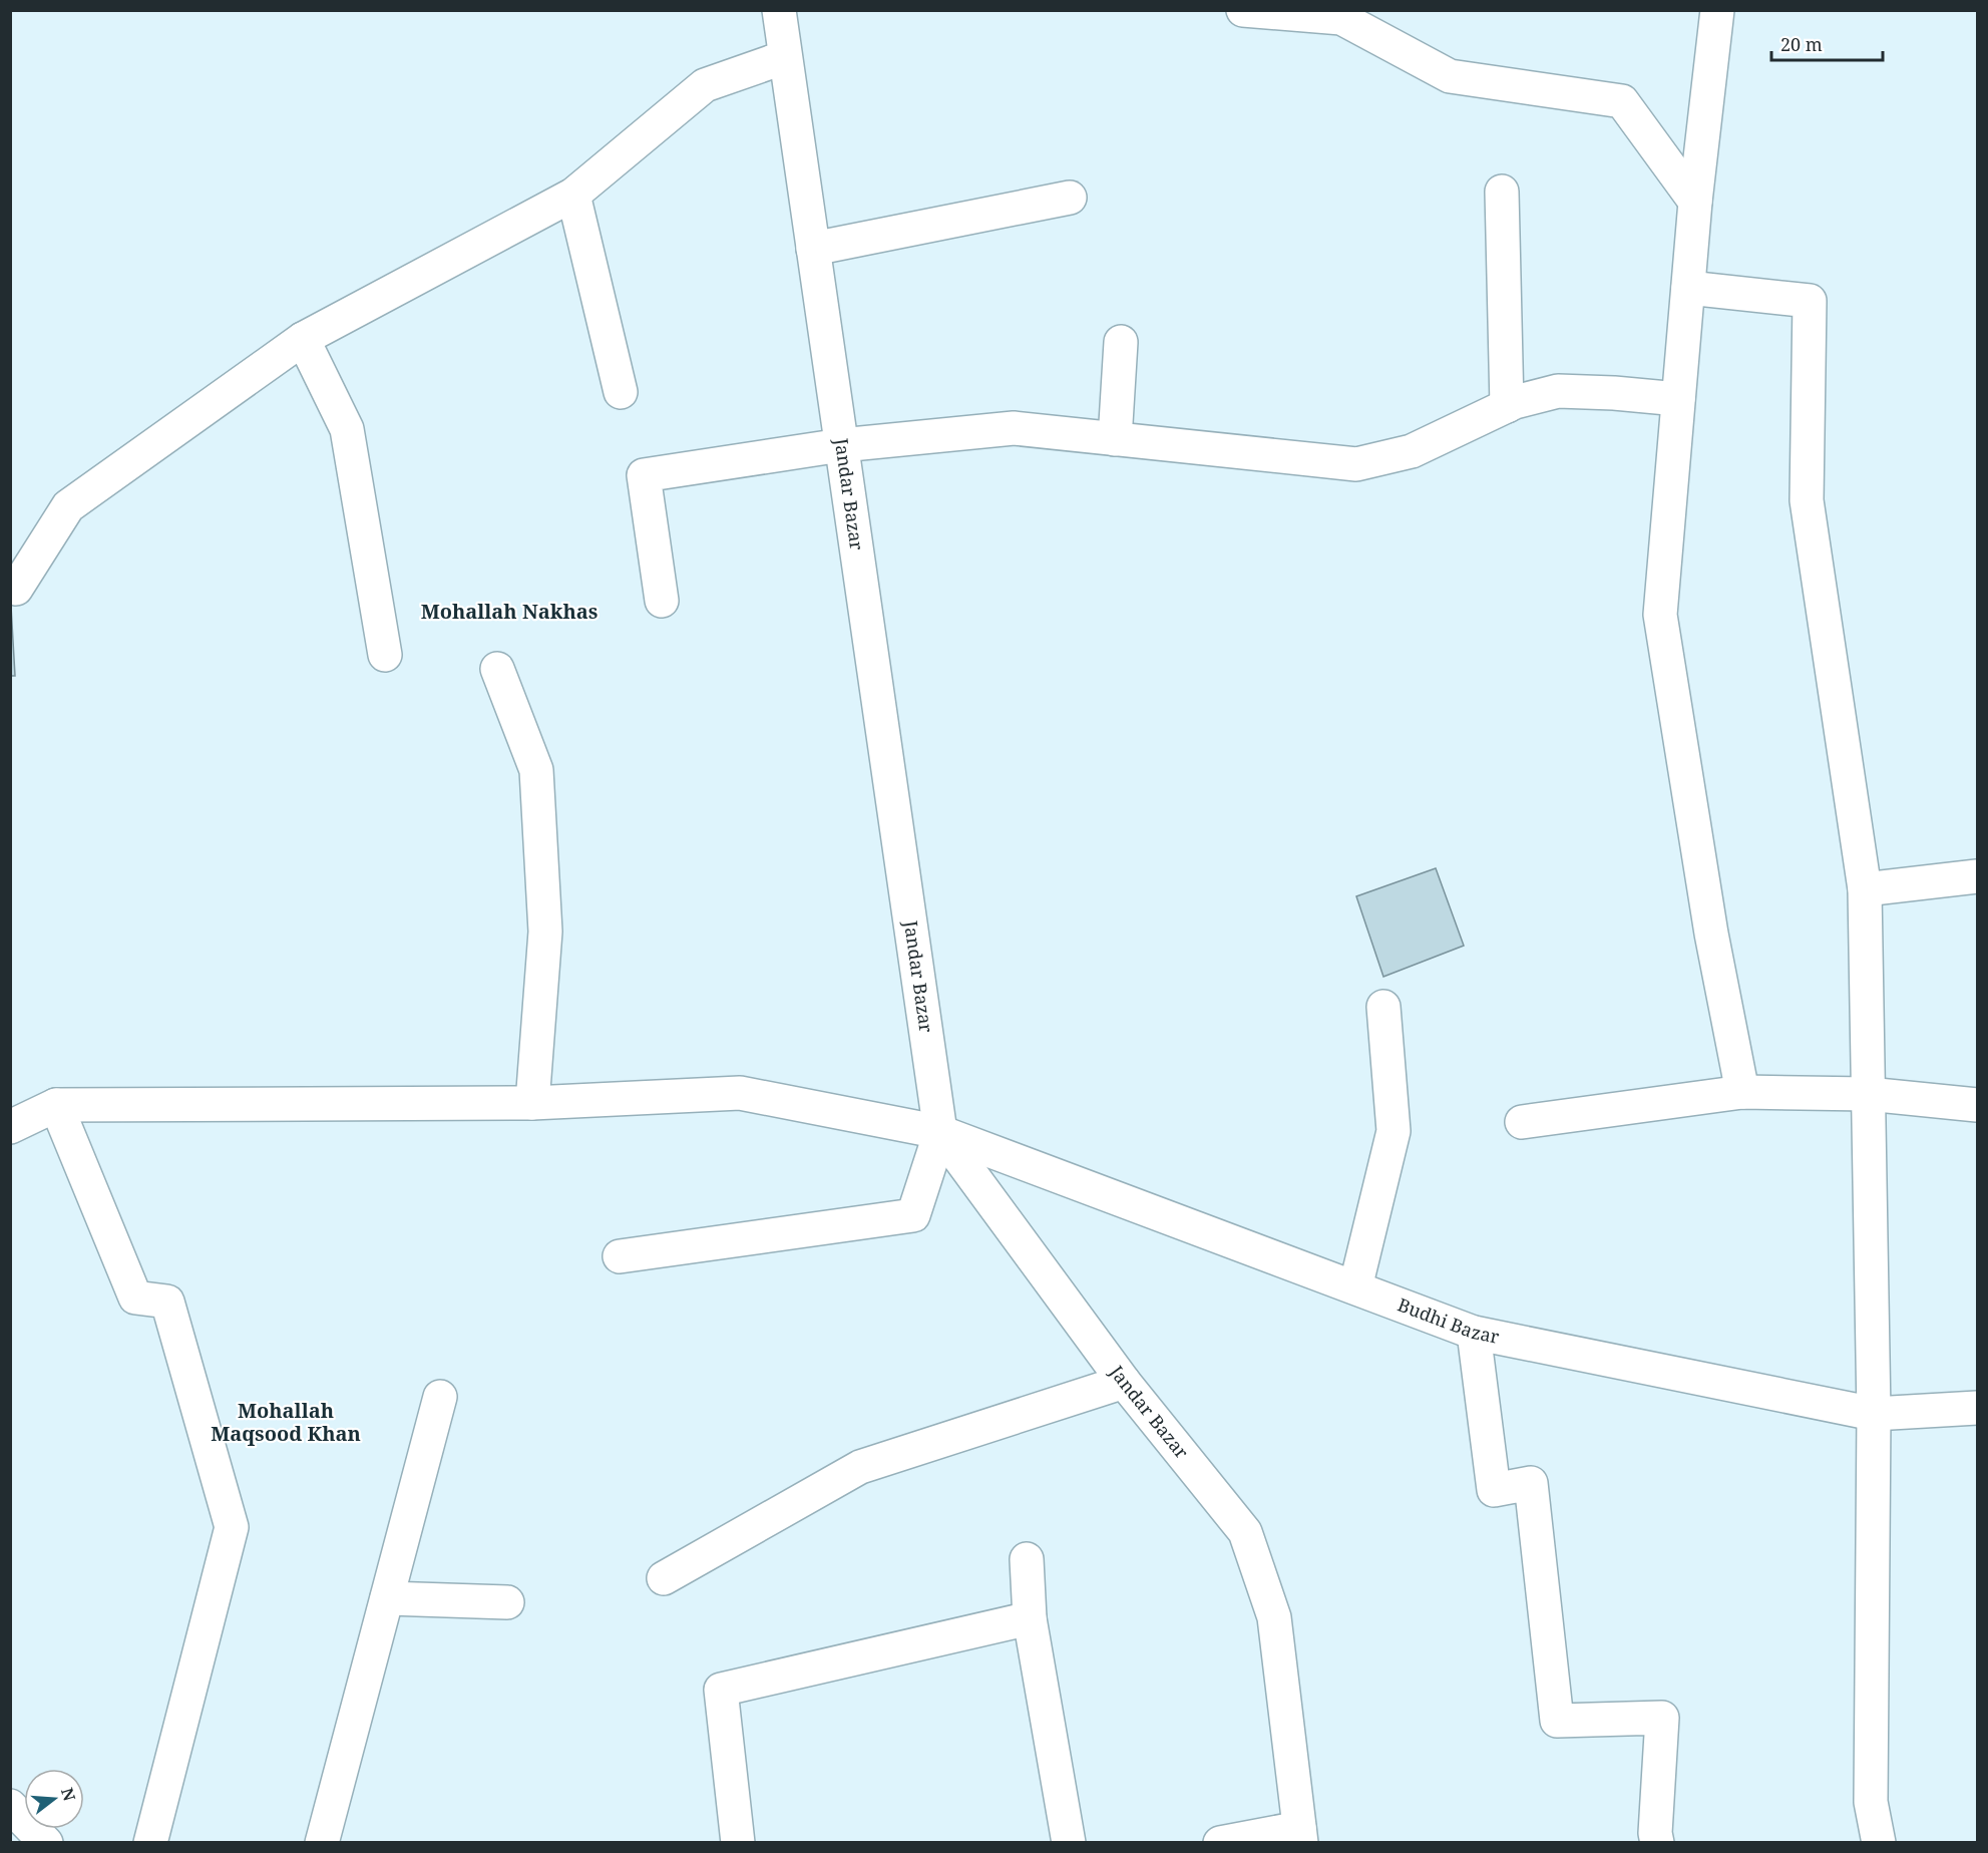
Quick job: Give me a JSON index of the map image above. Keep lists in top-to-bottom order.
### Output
{
  "streets": {
    "street": ["Jandar Bazar", "Budhi Bazar"]
  },
  "crossings": [
    ["Jandar Bazar", "Budhi Bazar"]
  ],
  "districts": ["Mohallah Nakhas", "Mohallah Maqsood Khan"],
  "scale_bar": "20 m",
  "north": "right"
}
